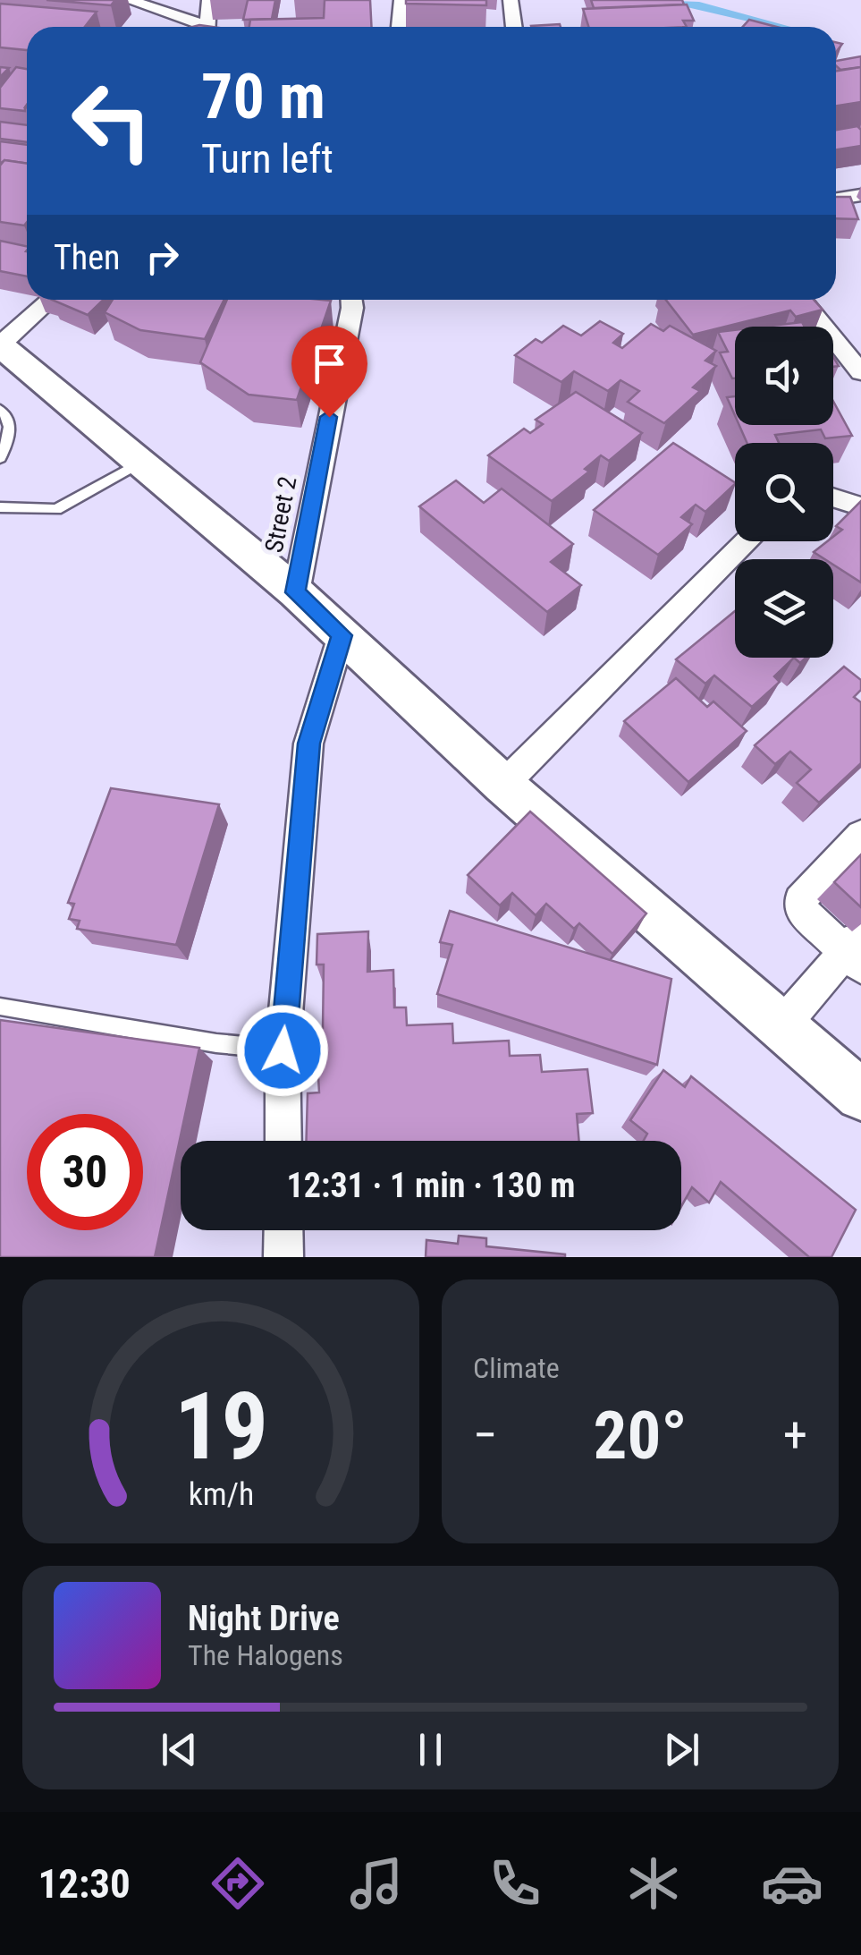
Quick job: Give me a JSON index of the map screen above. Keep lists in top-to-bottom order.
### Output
{
  "streets": {
    "street": ["Street 2"]
  },
  "page": {
    "turn": ["70 m", "Turn left"],
    "then": "Then",
    "limit": "30",
    "trip": "12:31 · 1 min · 130 m",
    "tile": "Climate",
    "heat": ["−", "20°", "+"],
    "song": ["Night Drive", "The Halogens"],
    "tabs": "12:30",
    "gauge": ["19", "km/h"]
  }
}
